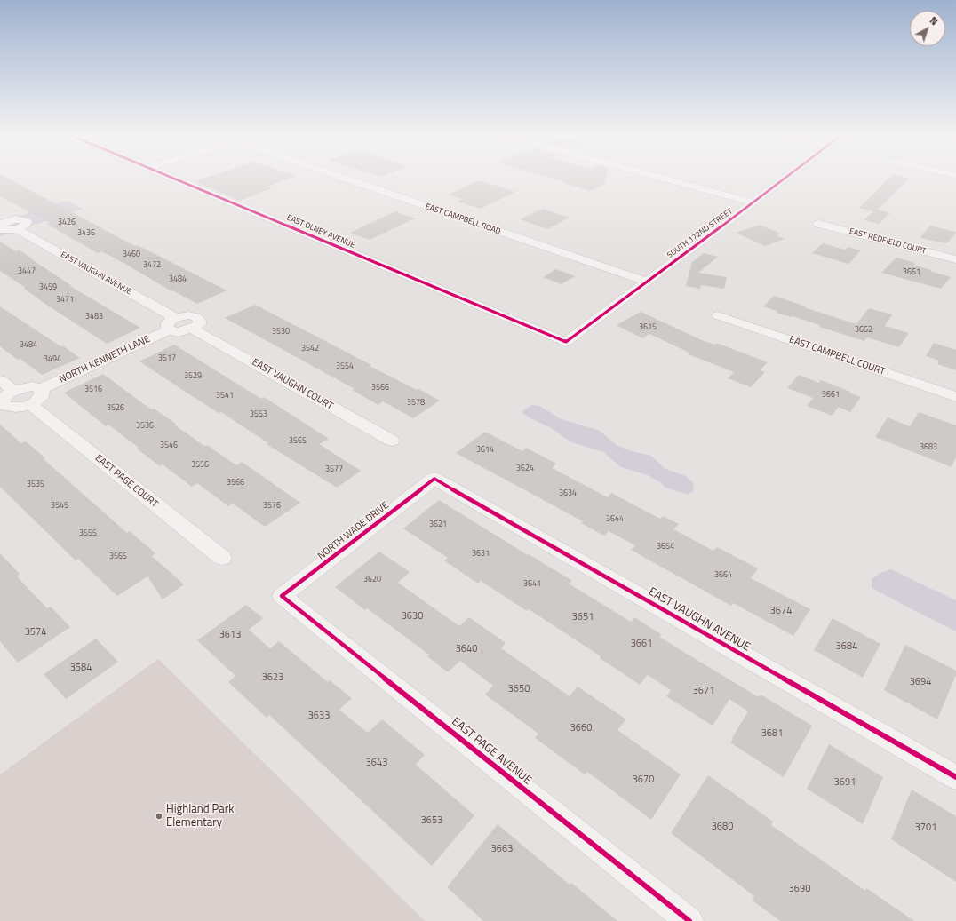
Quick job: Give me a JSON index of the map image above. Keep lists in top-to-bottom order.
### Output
{
  "streets": {
    "street": [
      "EAST CAMPBELL ROAD",
      "EAST OLNEY AVENUE",
      "SOUTH 172ND STREET",
      "EAST REDFIELD COURT",
      "EAST VAUGHN AVENUE",
      "EAST CAMPBELL COURT",
      "NORTH KENNETH LANE",
      "EAST VAUGHN COURT",
      "EAST PAGE COURT",
      "NORTH WADE DRIVE",
      "EAST PAGE AVENUE"
    ]
  },
  "crossings": [
    ["EAST CAMPBELL ROAD", "SOUTH 172ND STREET"],
    ["EAST OLNEY AVENUE", "SOUTH 172ND STREET"],
    ["EAST VAUGHN AVENUE", "NORTH KENNETH LANE"],
    ["EAST VAUGHN AVENUE", "EAST VAUGHN COURT"],
    ["EAST VAUGHN AVENUE", "NORTH WADE DRIVE"],
    ["NORTH KENNETH LANE", "EAST VAUGHN COURT"],
    ["NORTH WADE DRIVE", "EAST PAGE AVENUE"]
  ],
  "places": ["Highland Park Elementary"],
  "house_numbers": [
    "3426",
    "3436",
    "3460",
    "3472",
    "3447",
    "3661",
    "3484",
    "3459",
    "3471",
    "3483",
    "3615",
    "3662",
    "3530",
    "3484",
    "3542",
    "3517",
    "3494",
    "3554",
    "3529",
    "3566",
    "3516",
    "3661",
    "3541",
    "3578",
    "3526",
    "3553",
    "3536",
    "3565",
    "3546",
    "3683",
    "3614",
    "3556",
    "3624",
    "3577",
    "3566",
    "3535",
    "3634",
    "3545",
    "3576",
    "3644",
    "3621",
    "3555",
    "3654",
    "3631",
    "3565",
    "3664",
    "3620",
    "3641",
    "3674",
    "3630",
    "3651",
    "3574",
    "3613",
    "3661",
    "3684",
    "3640",
    "3584",
    "3623",
    "3694",
    "3650",
    "3671",
    "3633",
    "3660",
    "3681",
    "3643",
    "3670",
    "3691",
    "3653",
    "3680",
    "3701",
    "3663",
    "3690"
  ],
  "north": "top right"
}
